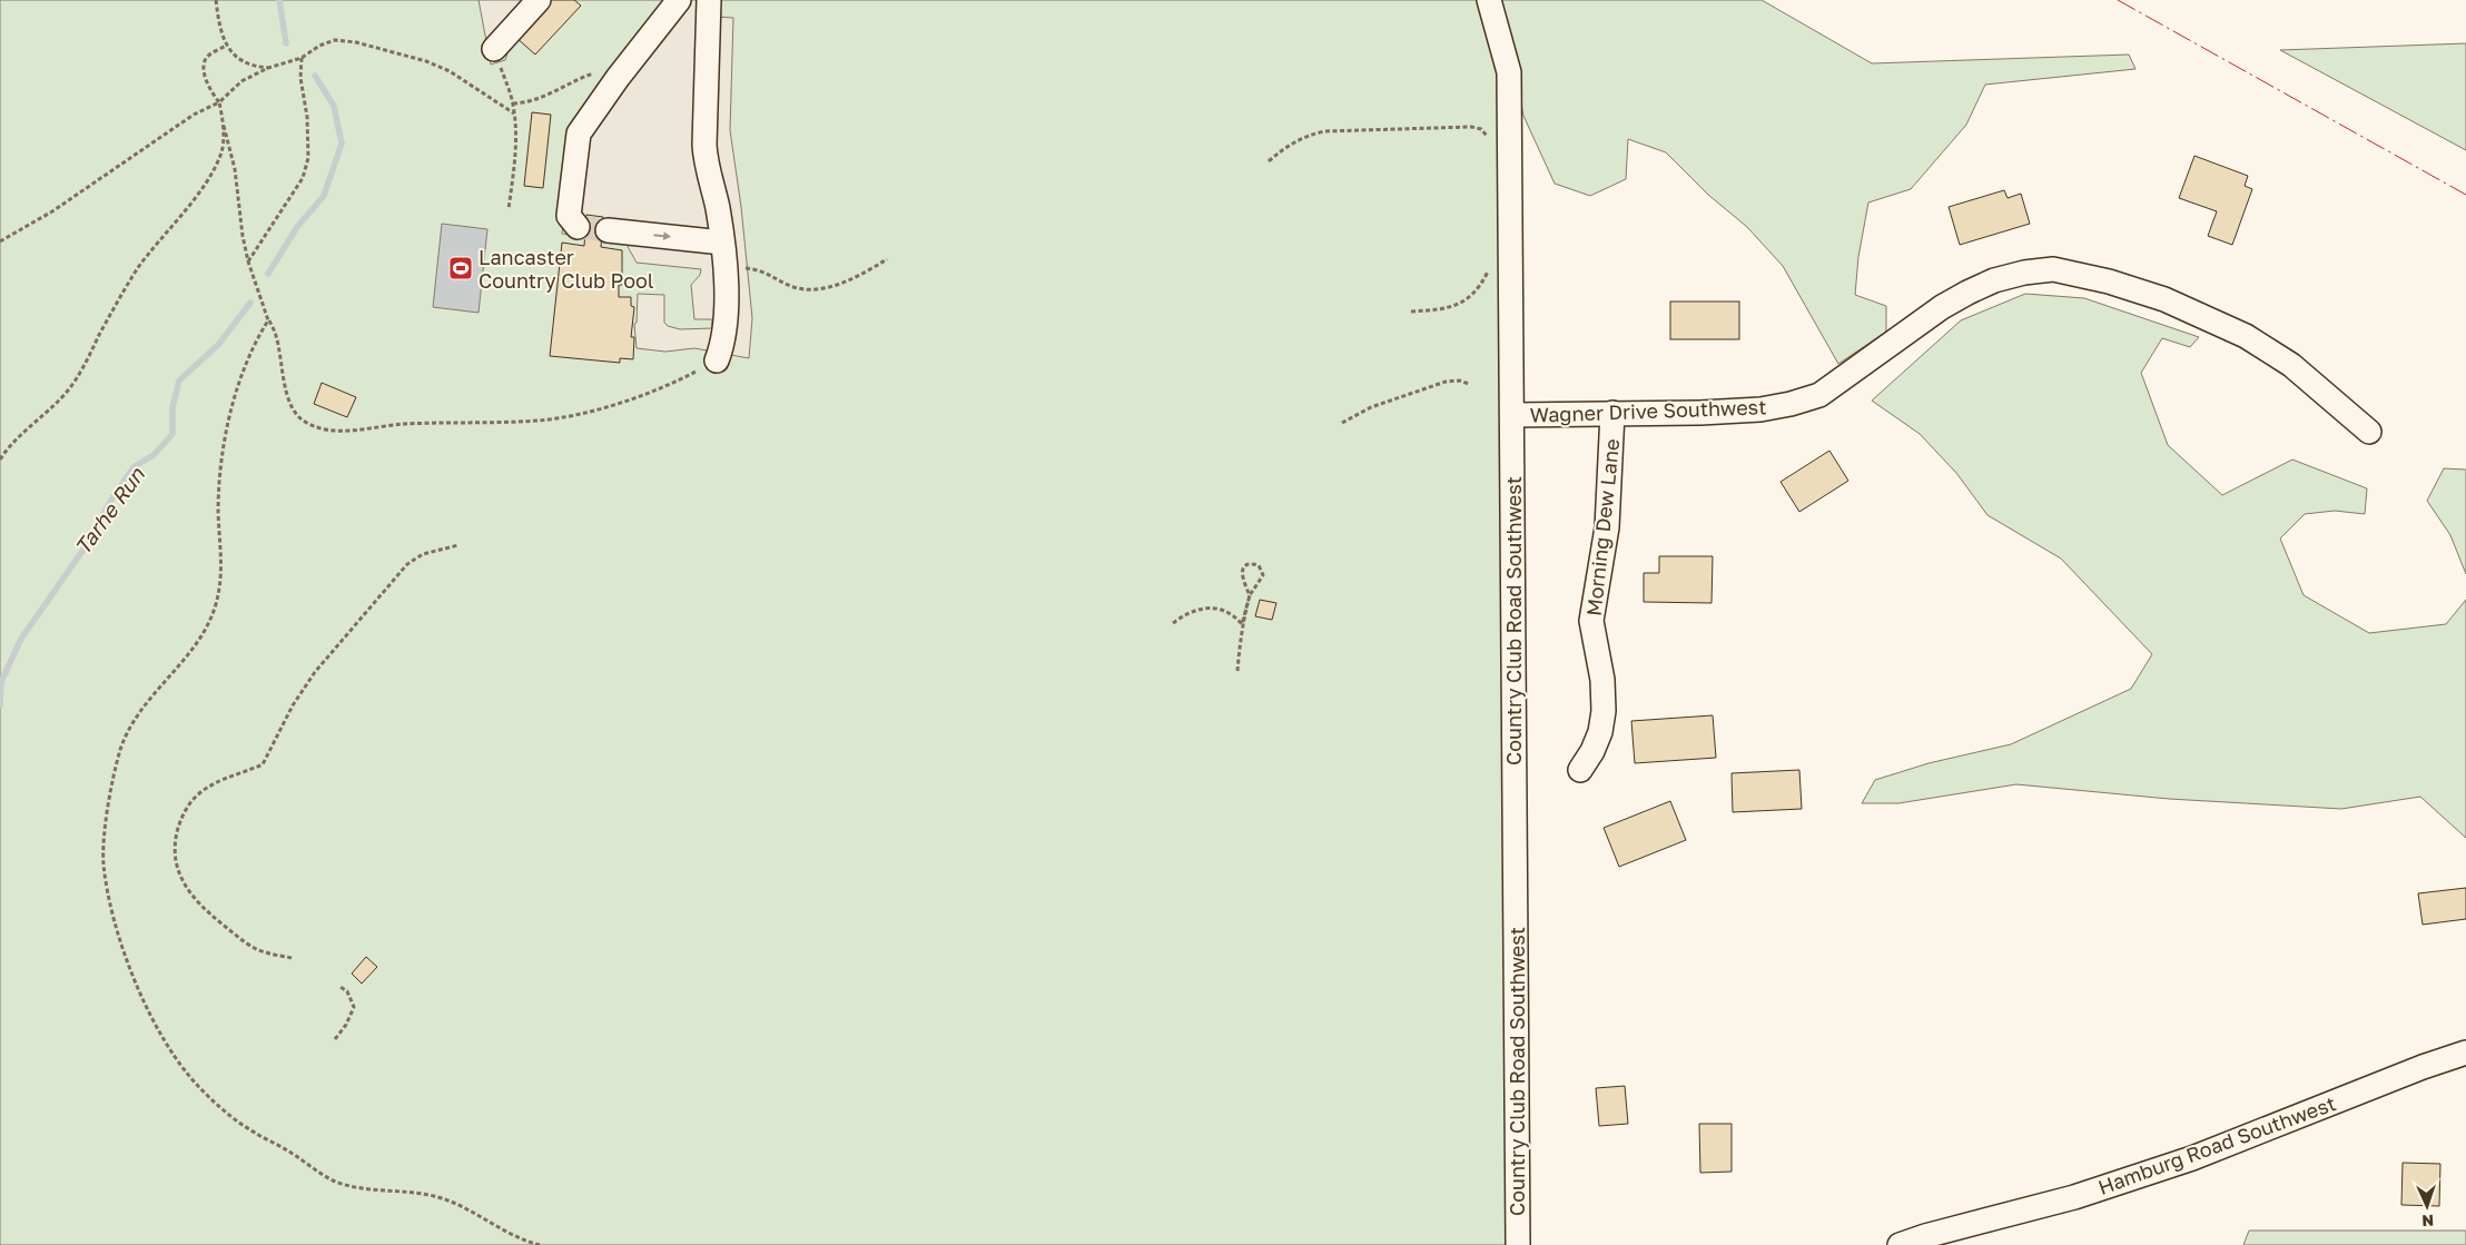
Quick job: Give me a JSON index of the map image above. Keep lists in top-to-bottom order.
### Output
{
  "streets": {
    "street": [
      "Wagner Drive Southwest",
      "Morning Dew Lane",
      "Country Club Road Southwest",
      "Hamburg Road Southwest"
    ]
  },
  "crossings": [
    ["Wagner Drive Southwest", "Morning Dew Lane"],
    ["Wagner Drive Southwest", "Country Club Road Southwest"]
  ],
  "water": ["Tarhe Run"],
  "places": {
    "sports": ["Lancaster Country Club Pool"]
  },
  "north": "bottom"
}
